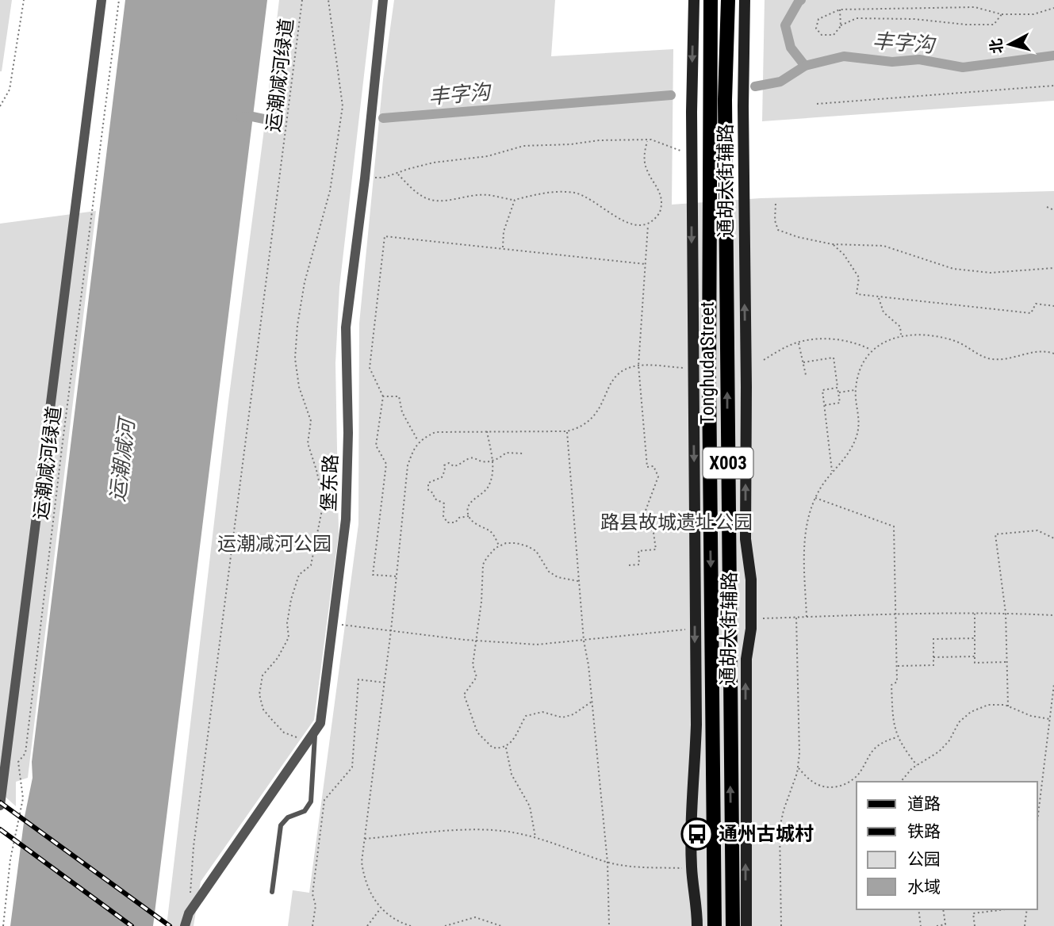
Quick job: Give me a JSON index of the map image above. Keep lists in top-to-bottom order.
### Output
{
  "streets": {
    "main road": ["Tonghuda Street", "X003"],
    "street": ["通胡大街辅路", "堡东路"],
    "path": ["运潮减河绿道"]
  },
  "crossings": [
    ["运潮减河绿道", "堡东路"]
  ],
  "water": ["丰字沟", "运潮减河"],
  "parks": ["路县故城遗址公园", "运潮减河公园"],
  "places": {
    "bus stop": ["通州古城村"]
  },
  "legend": [
    "道路",
    "铁路",
    "公园",
    "水域"
  ],
  "north": "left"
}
